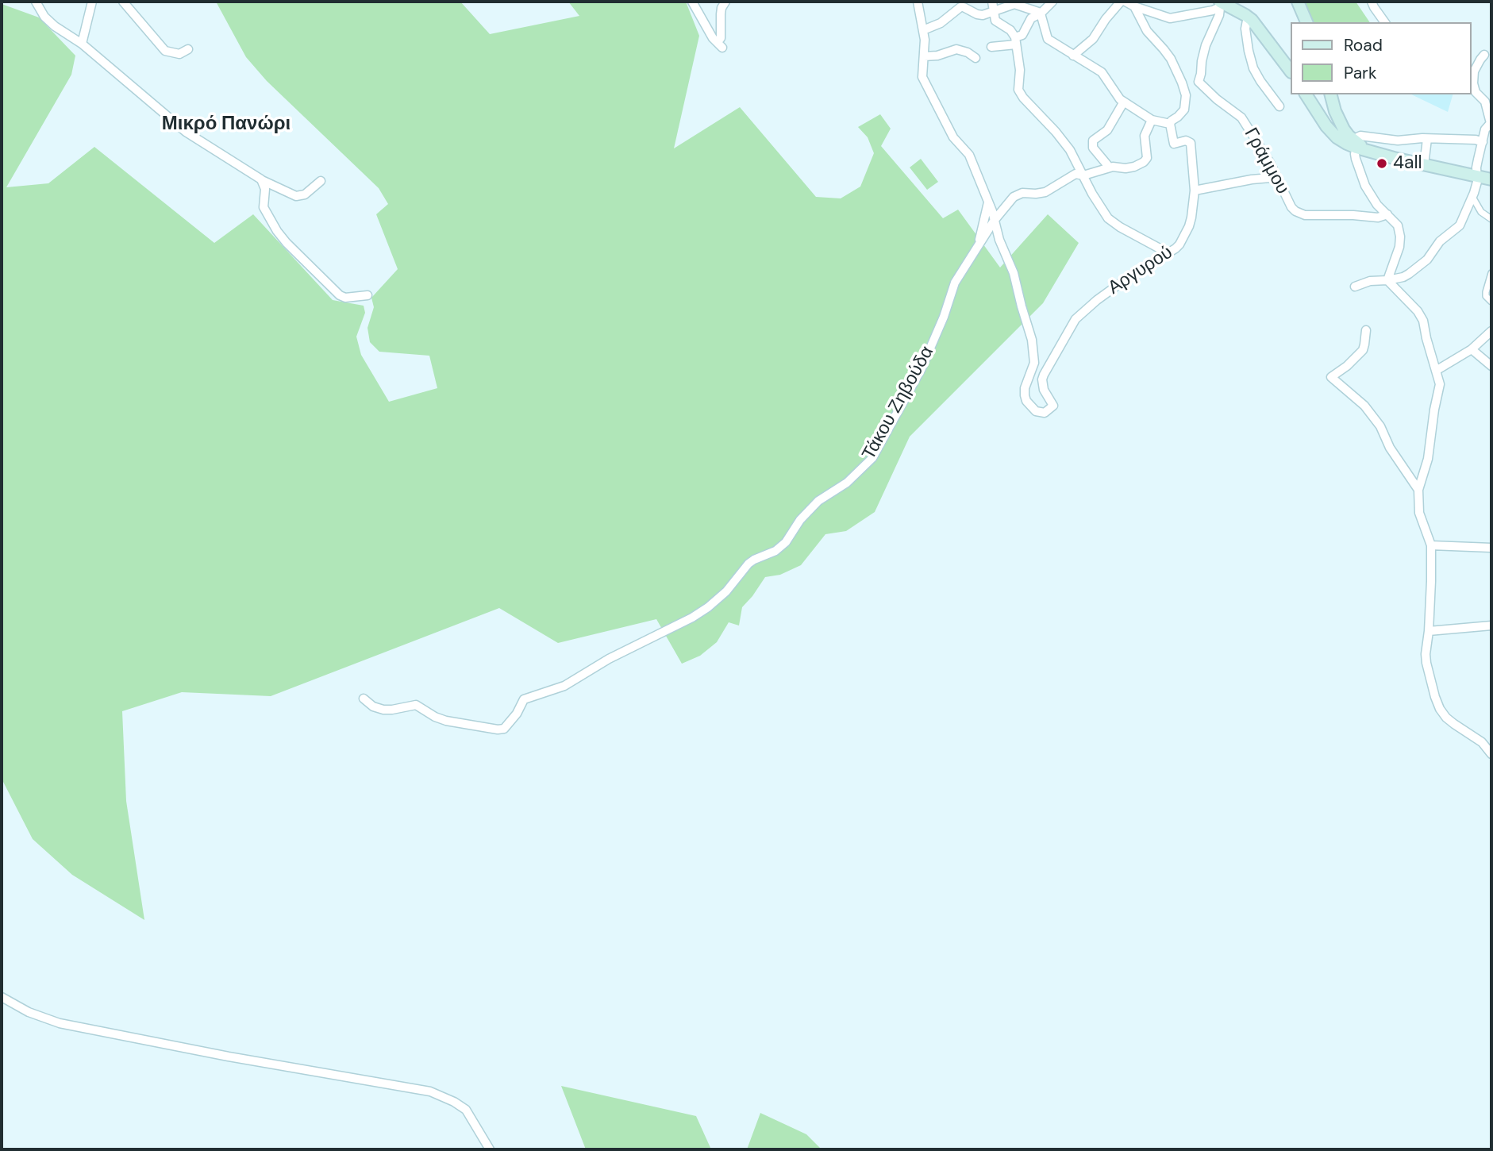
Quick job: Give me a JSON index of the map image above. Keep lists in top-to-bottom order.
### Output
{
  "streets": {
    "street": ["Γράμμου", "Αργυρού", "Τάκου Ζηβούδα"]
  },
  "crossings": [
    ["Αργυρού", "Τάκου Ζηβούδα"]
  ],
  "districts": ["Μικρό Πανώρι"],
  "places": ["4all"],
  "legend": ["Road", "Park"]
}
